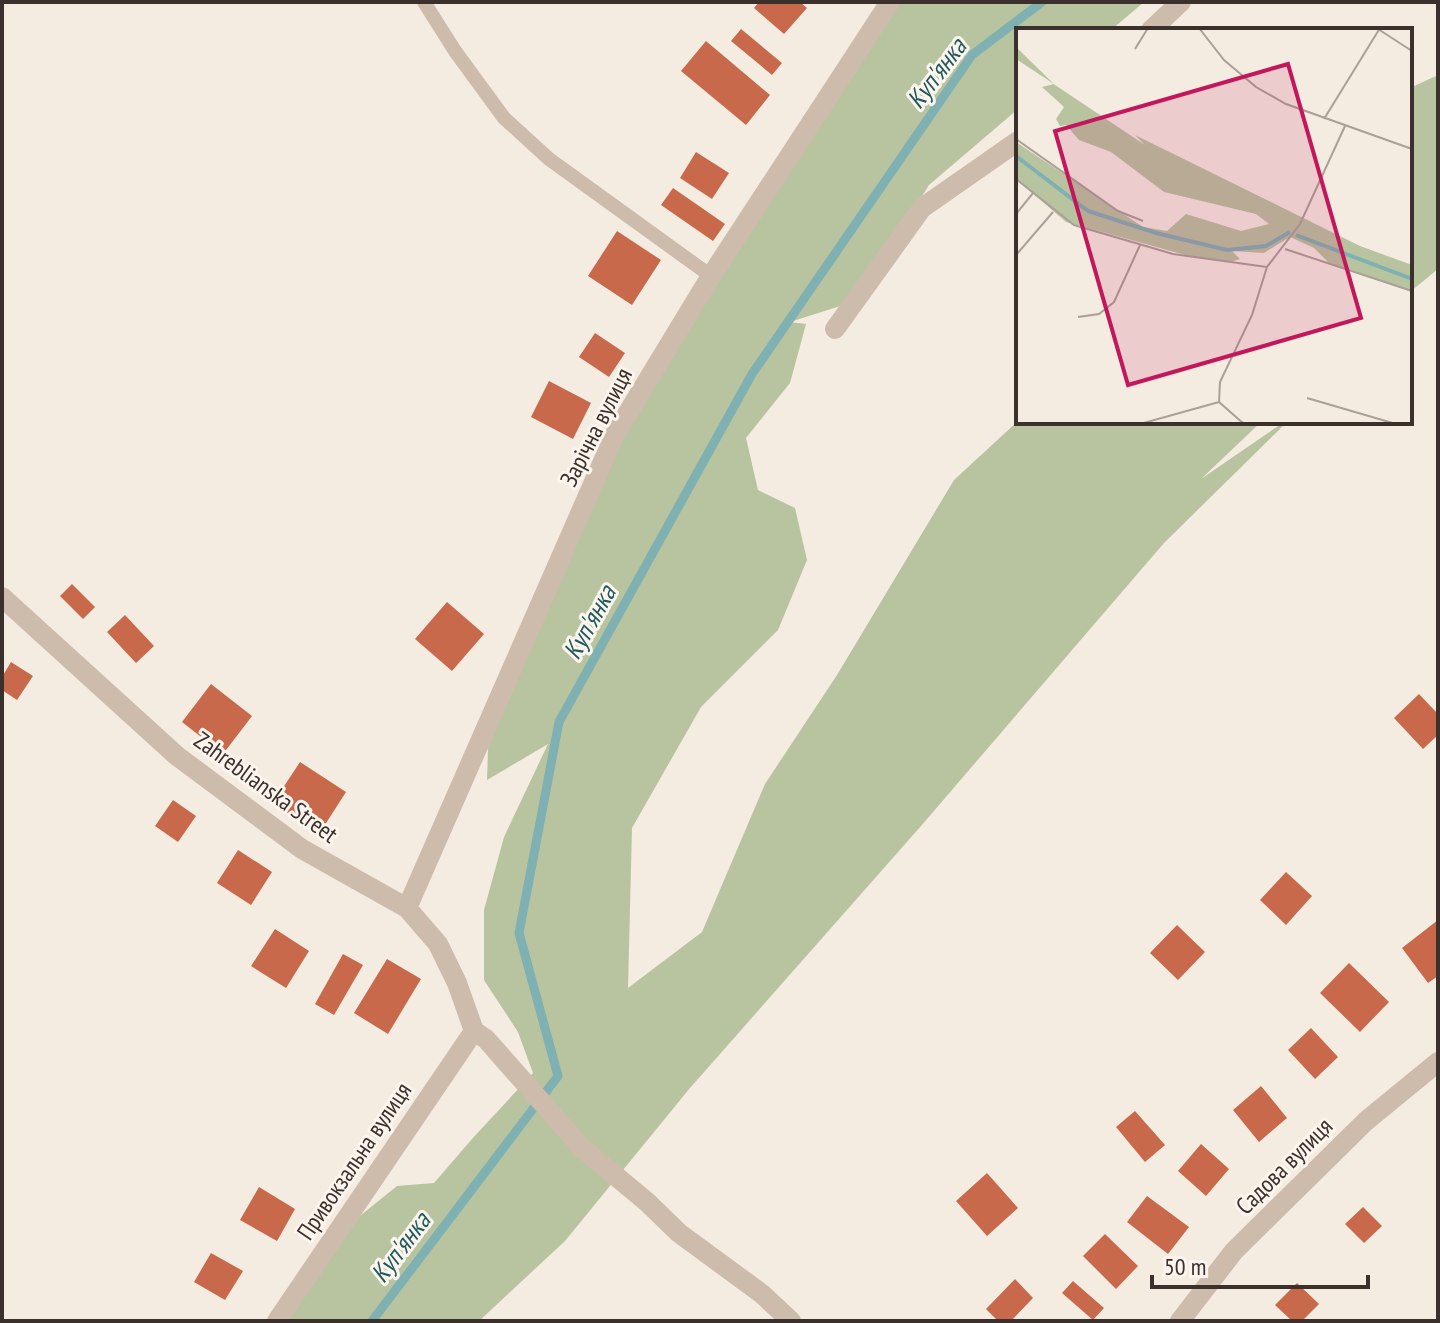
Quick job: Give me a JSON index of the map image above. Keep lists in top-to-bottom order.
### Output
{
  "streets": {
    "street": [
      "Зарічна вулиця",
      "Zahreblianska Street",
      "Привокзальна вулиця",
      "Садова вулиця"
    ]
  },
  "crossings": [
    ["Зарічна вулиця", "Zahreblianska Street"],
    ["Zahreblianska Street", "Привокзальна вулиця"]
  ],
  "water": ["Куп'янка"],
  "scale_bar": "50 m"
}
